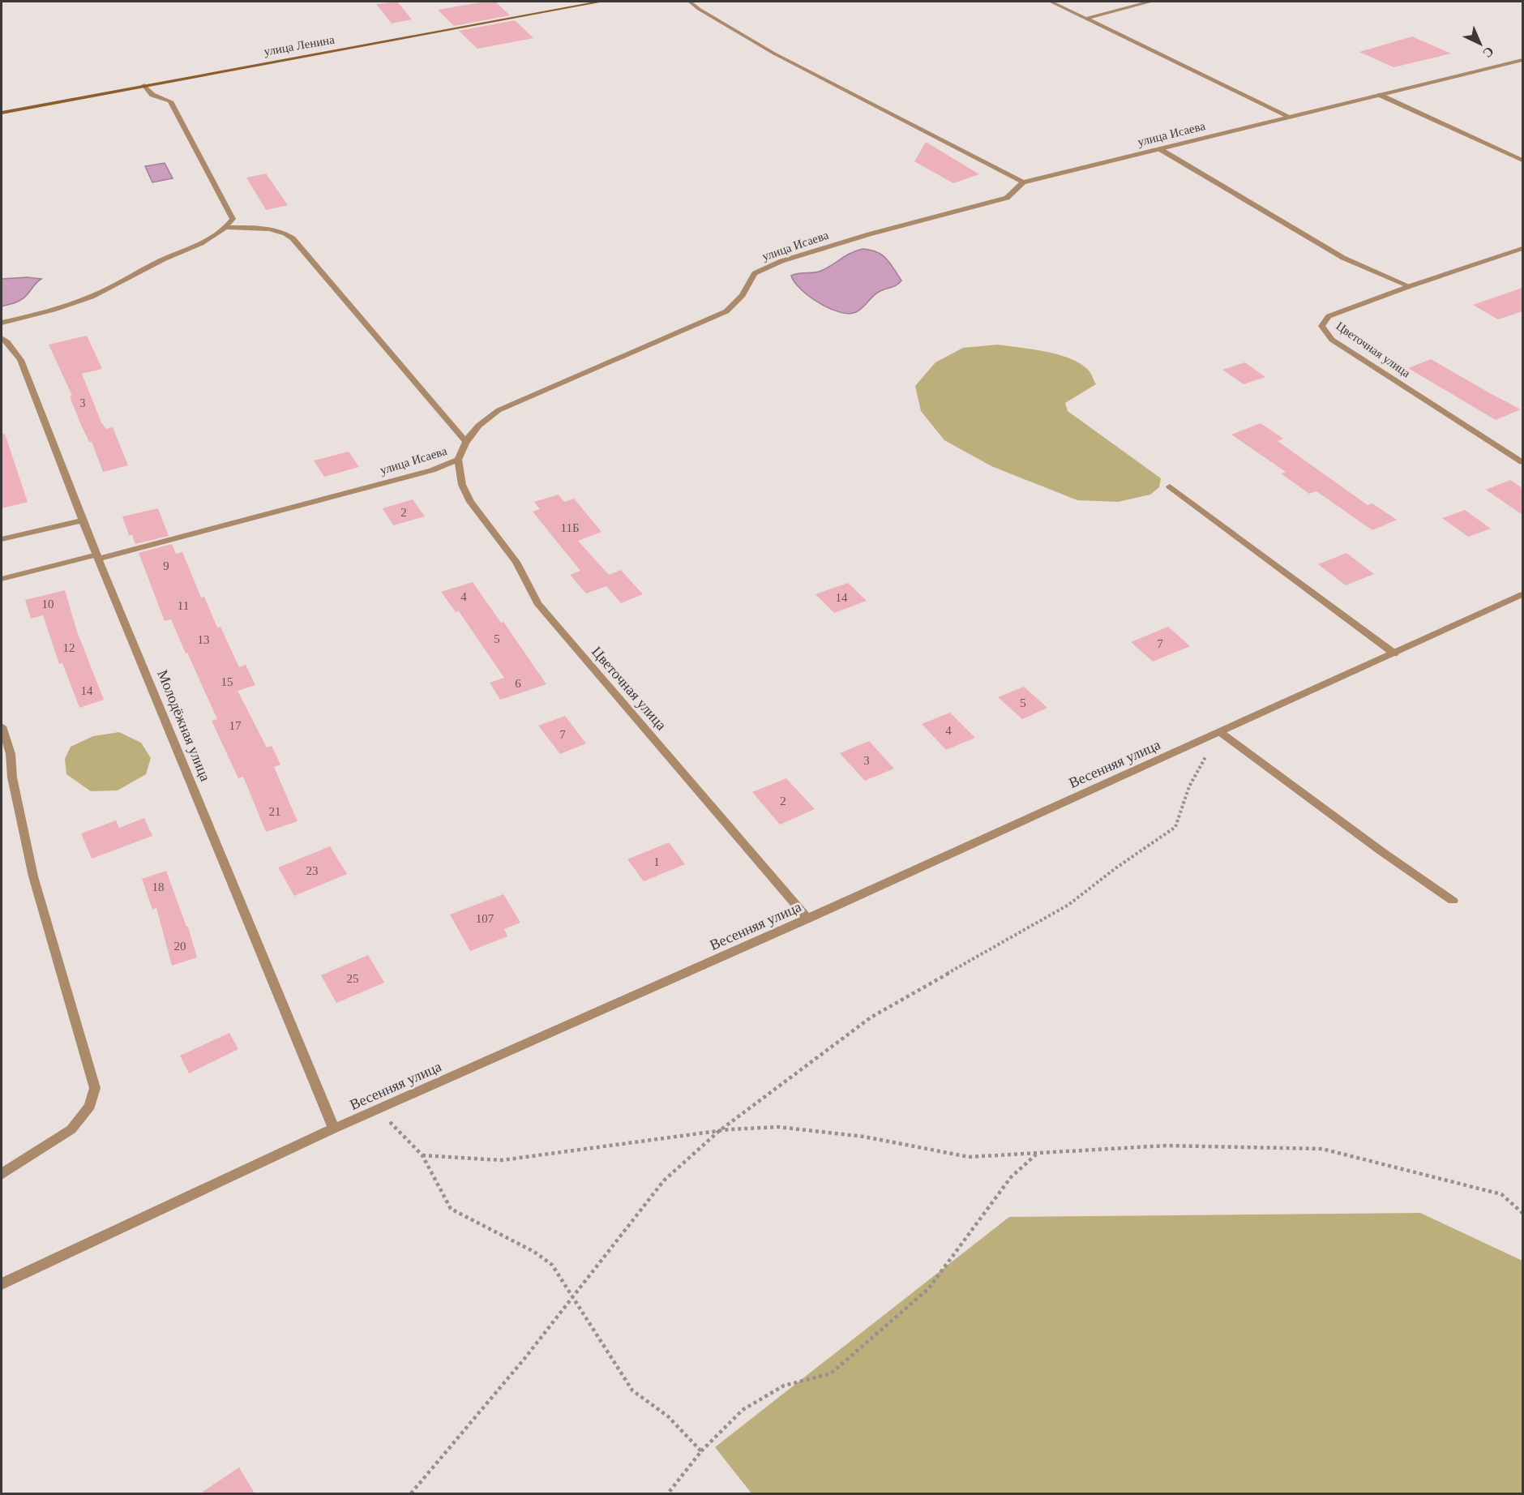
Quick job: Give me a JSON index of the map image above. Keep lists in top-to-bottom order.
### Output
{
  "streets": {
    "main road": ["улица Ленина"],
    "street": [
      "улица Исаева",
      "Цветочная улица",
      "Молодёжная улица",
      "Весенняя улица"
    ]
  },
  "crossings": [
    ["улица Исаева", "Цветочная улица"],
    ["улица Исаева", "Молодёжная улица"],
    ["Цветочная улица", "Весенняя улица"],
    ["Молодёжная улица", "Весенняя улица"]
  ],
  "house_numbers": [
    "3",
    "2",
    "11Б",
    "9",
    "4",
    "14",
    "10",
    "11",
    "5",
    "13",
    "7",
    "12",
    "15",
    "6",
    "14",
    "5",
    "17",
    "4",
    "7",
    "3",
    "2",
    "21",
    "1",
    "23",
    "18",
    "107",
    "20",
    "25"
  ],
  "north": "bottom right"
}
